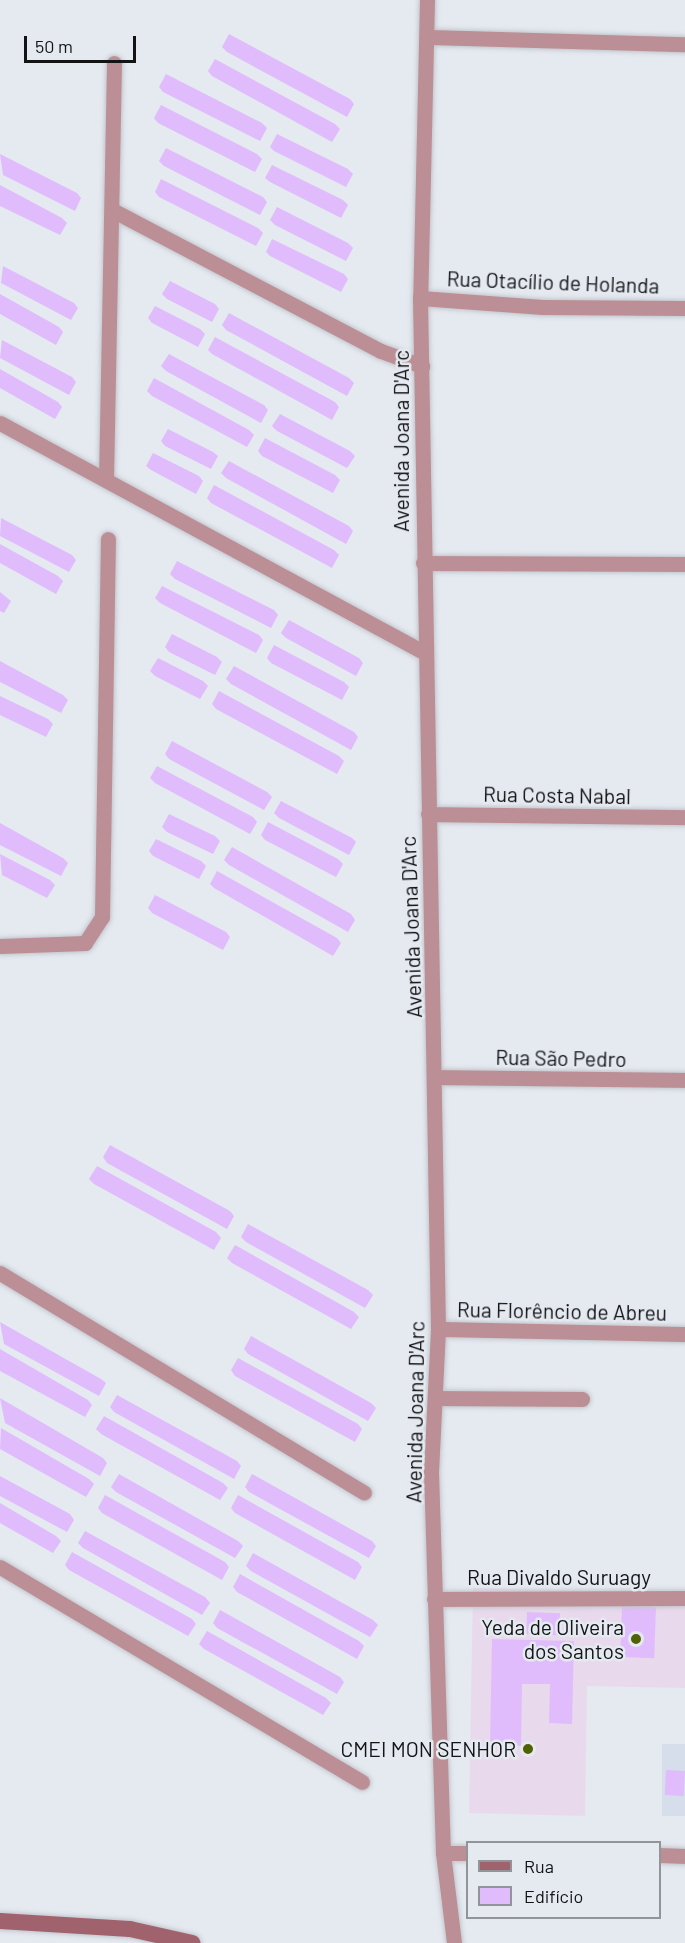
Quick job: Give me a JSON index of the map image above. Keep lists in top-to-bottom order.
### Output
{
  "streets": {
    "street": [
      "Rua Otacílio de Holanda",
      "Avenida Joana D'Arc",
      "Rua Costa Nabal",
      "Rua São Pedro",
      "Rua Florêncio de Abreu",
      "Rua Divaldo Suruagy"
    ]
  },
  "crossings": [
    ["Rua Otacílio de Holanda", "Avenida Joana D'Arc"],
    ["Avenida Joana D'Arc", "Rua Costa Nabal"],
    ["Avenida Joana D'Arc", "Rua São Pedro"],
    ["Avenida Joana D'Arc", "Rua Florêncio de Abreu"],
    ["Avenida Joana D'Arc", "Rua Divaldo Suruagy"]
  ],
  "places": ["Yeda de Oliveira dos Santos", "CMEI MON SENHOR"],
  "legend": ["Rua", "Edifício"],
  "scale_bar": "50 m"
}
